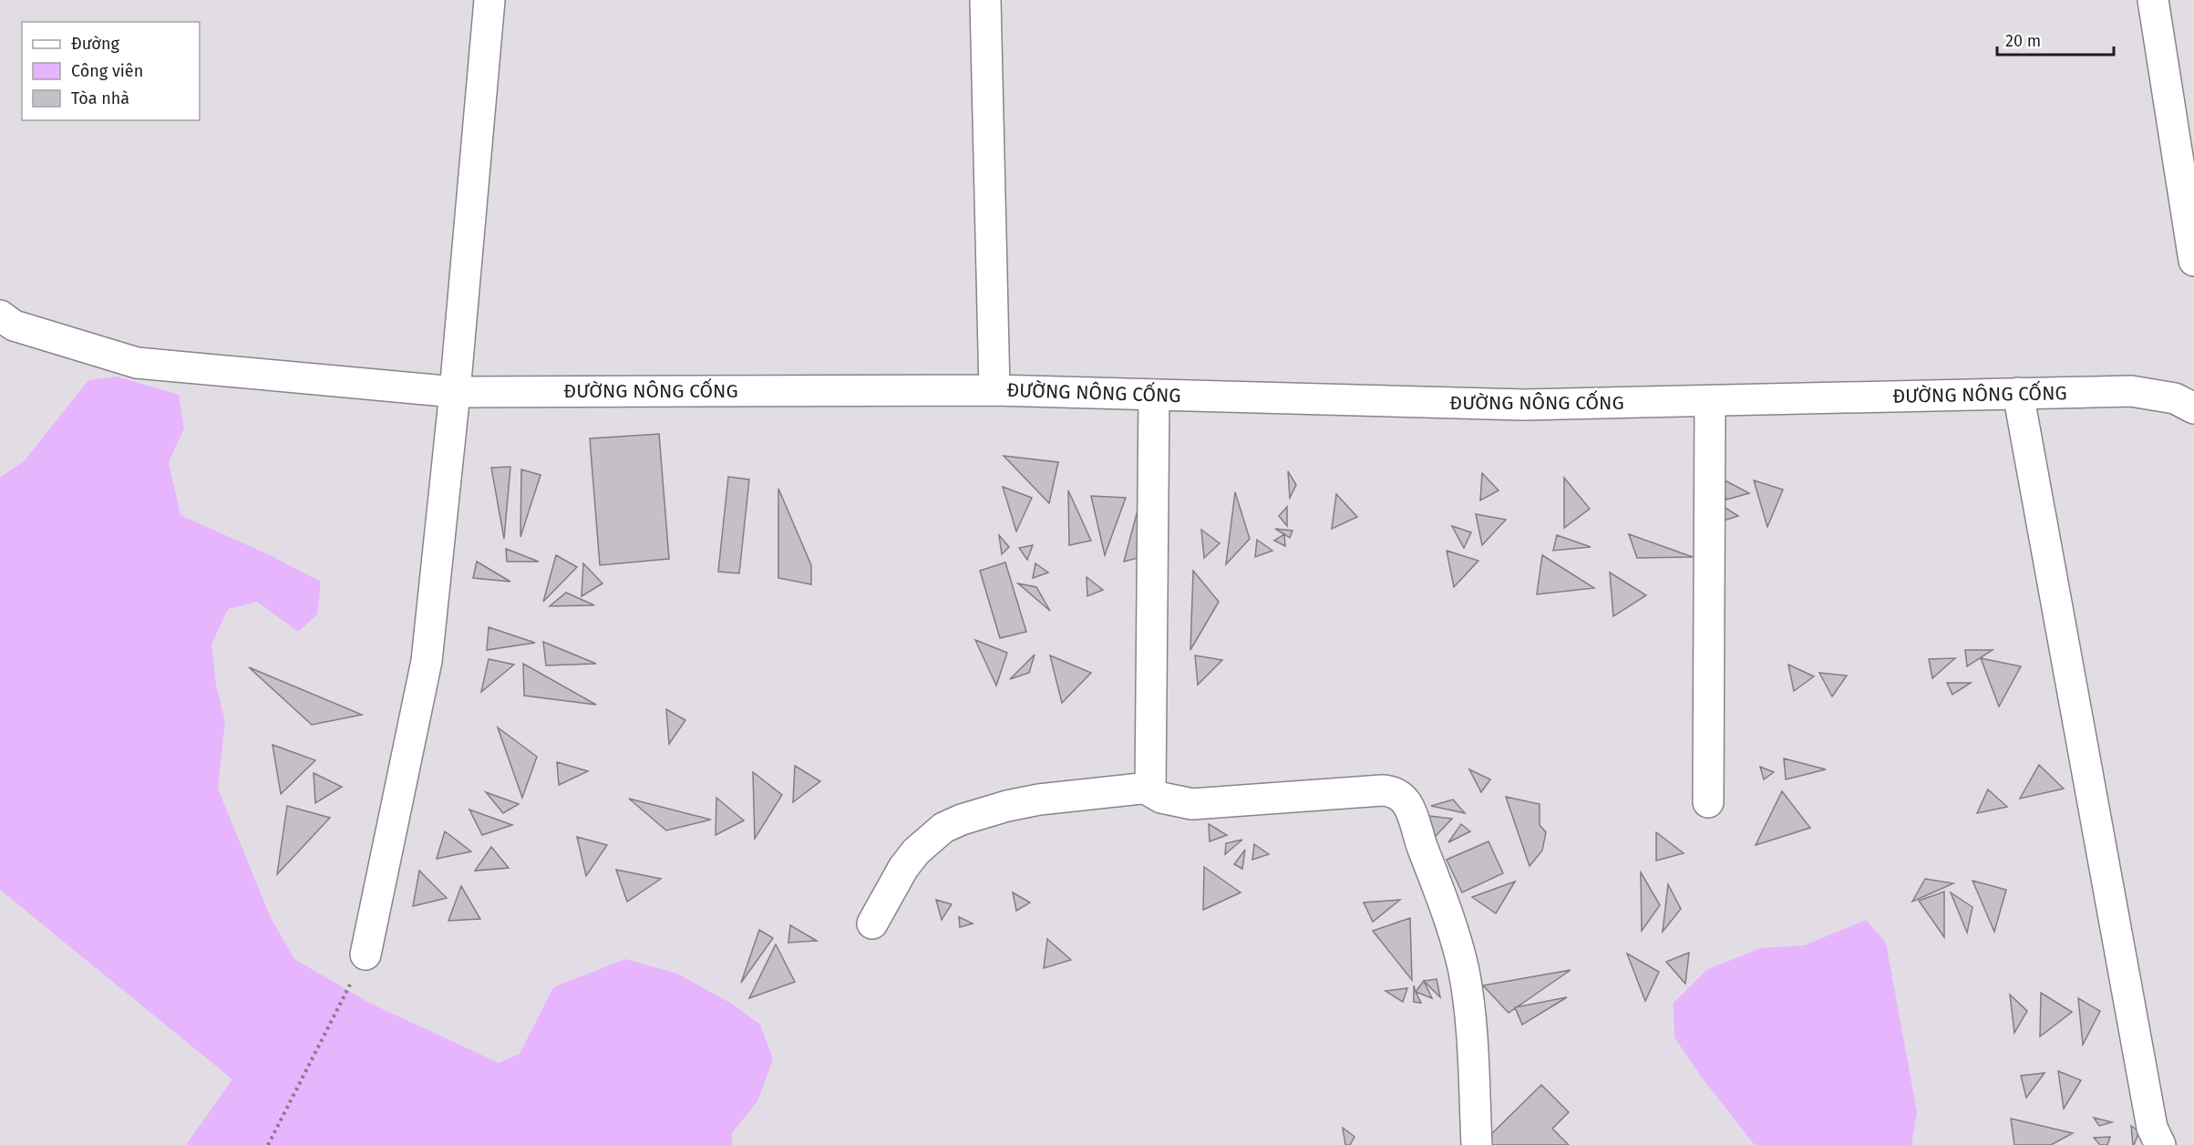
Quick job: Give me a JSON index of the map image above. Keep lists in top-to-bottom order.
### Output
{
  "streets": {
    "street": ["ĐƯỜNG NÔNG CỐNG"]
  },
  "legend": ["Đường", "Công viên", "Tòa nhà"],
  "scale_bar": "20 m"
}
